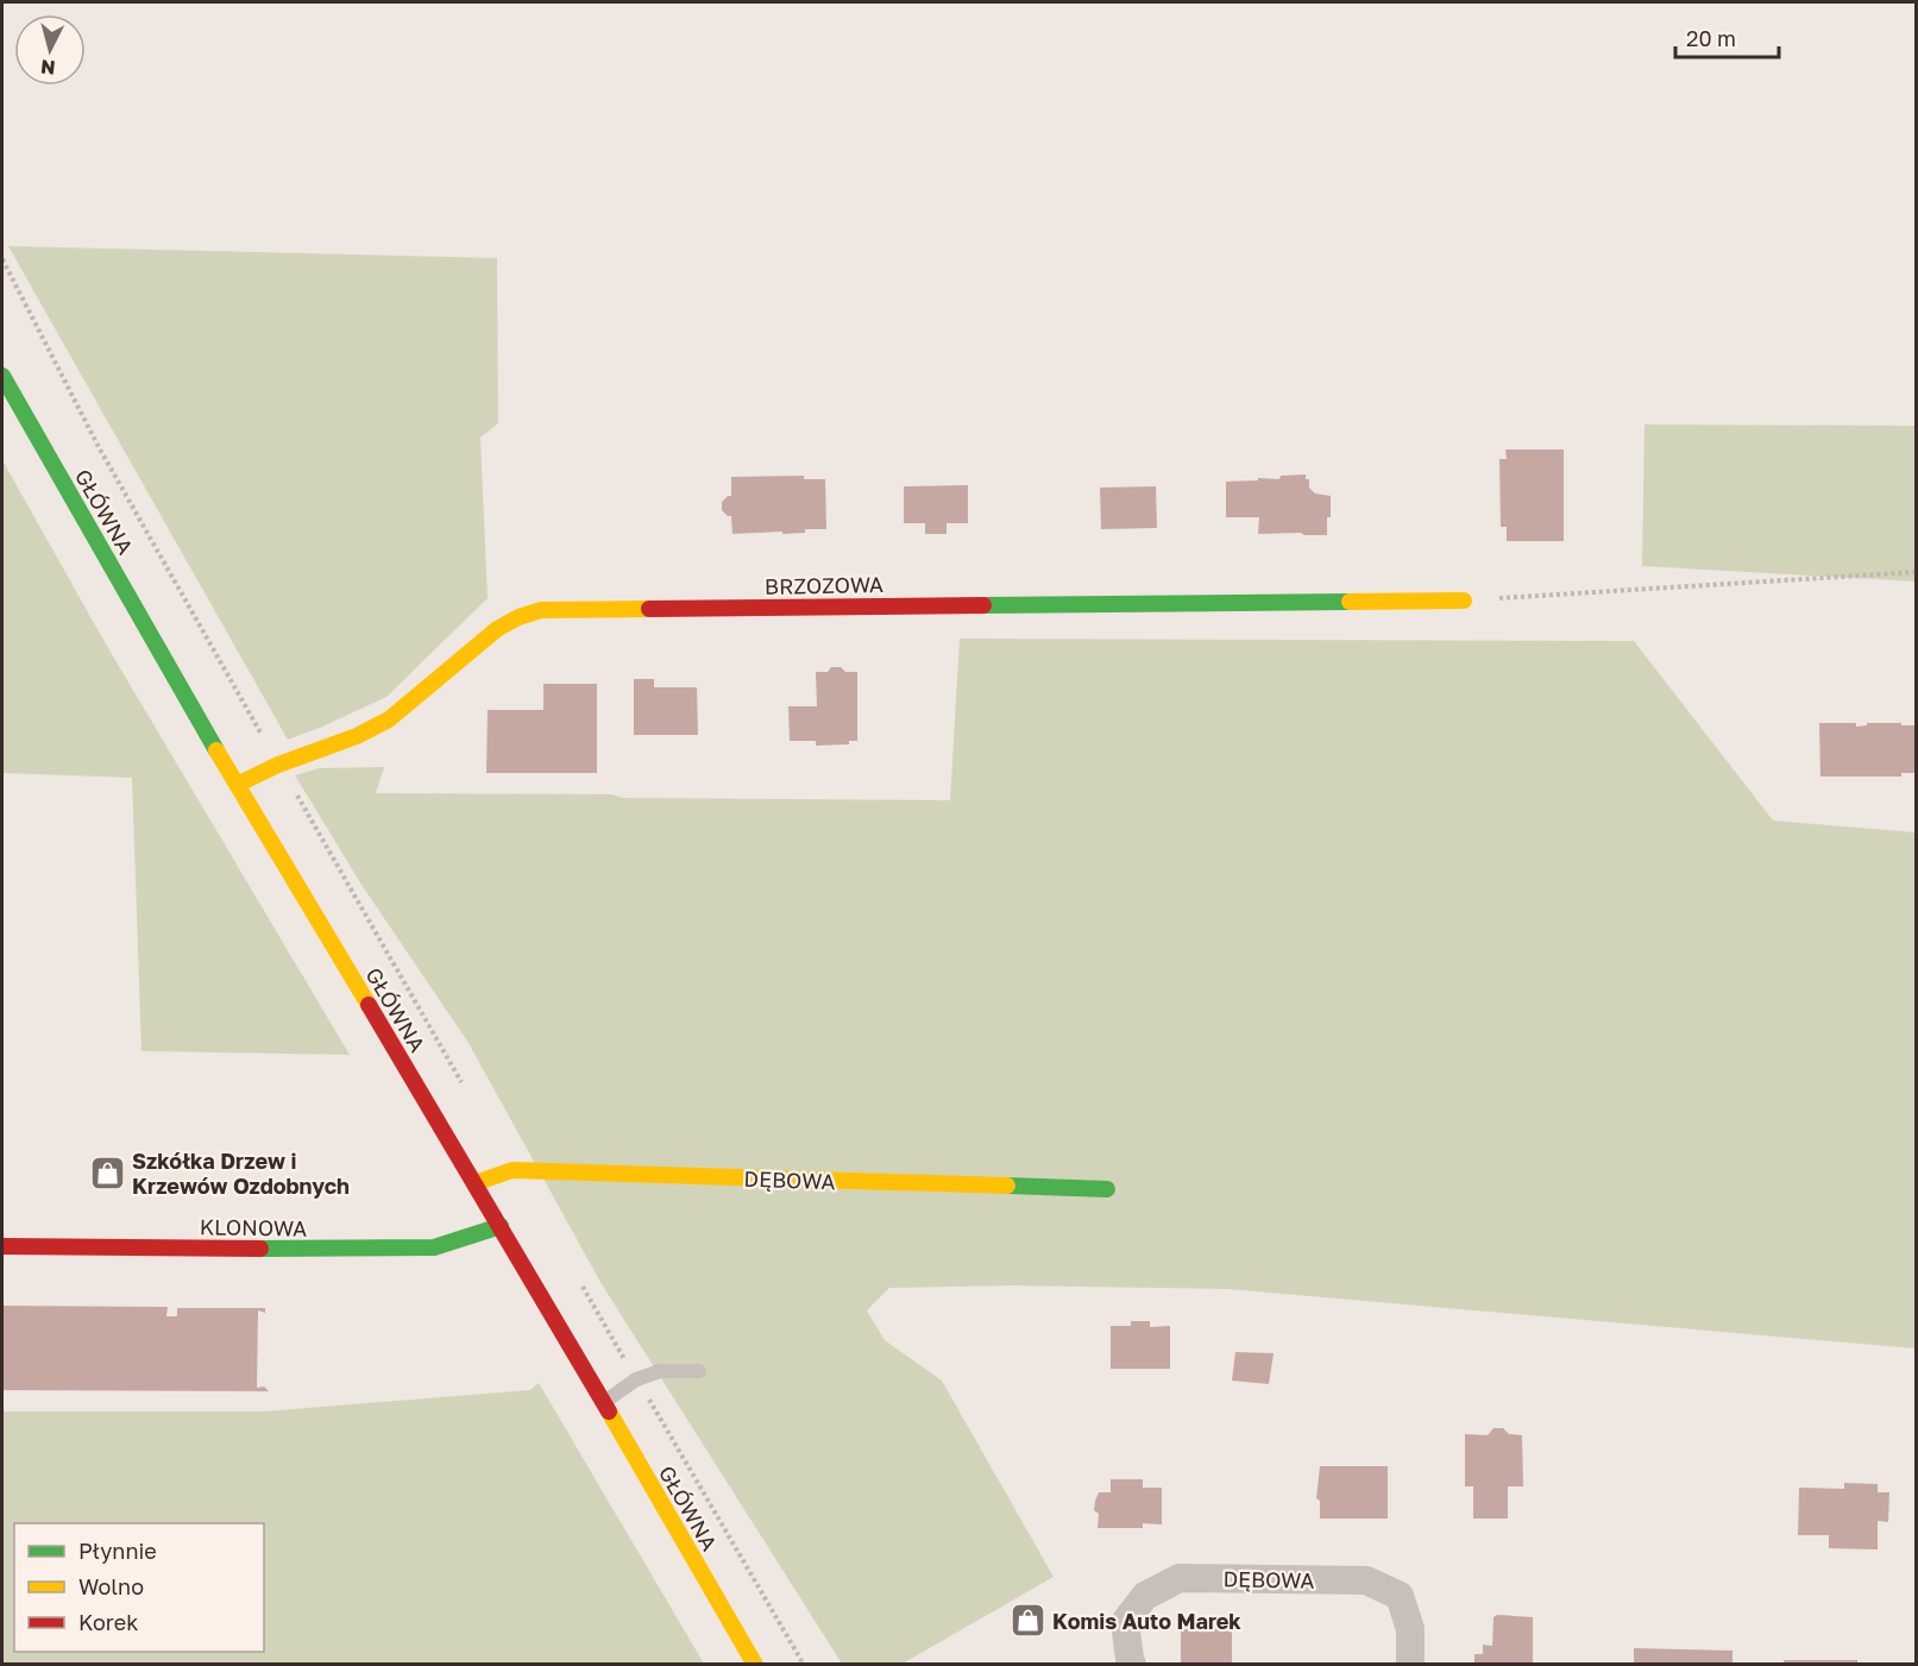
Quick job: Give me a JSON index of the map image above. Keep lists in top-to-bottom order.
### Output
{
  "streets": {
    "street": [
      "GŁÓWNA",
      "BRZOZOWA",
      "DĘBOWA",
      "KLONOWA"
    ]
  },
  "crossings": [
    ["GŁÓWNA", "BRZOZOWA"],
    ["GŁÓWNA", "DĘBOWA"],
    ["GŁÓWNA", "KLONOWA"]
  ],
  "places": {
    "shop": ["Szkółka Drzew i Krzewów Ozdobnych", "Komis Auto Marek"]
  },
  "legend": ["Płynnie", "Wolno", "Korek"],
  "scale_bar": "20 m",
  "north": "bottom"
}
